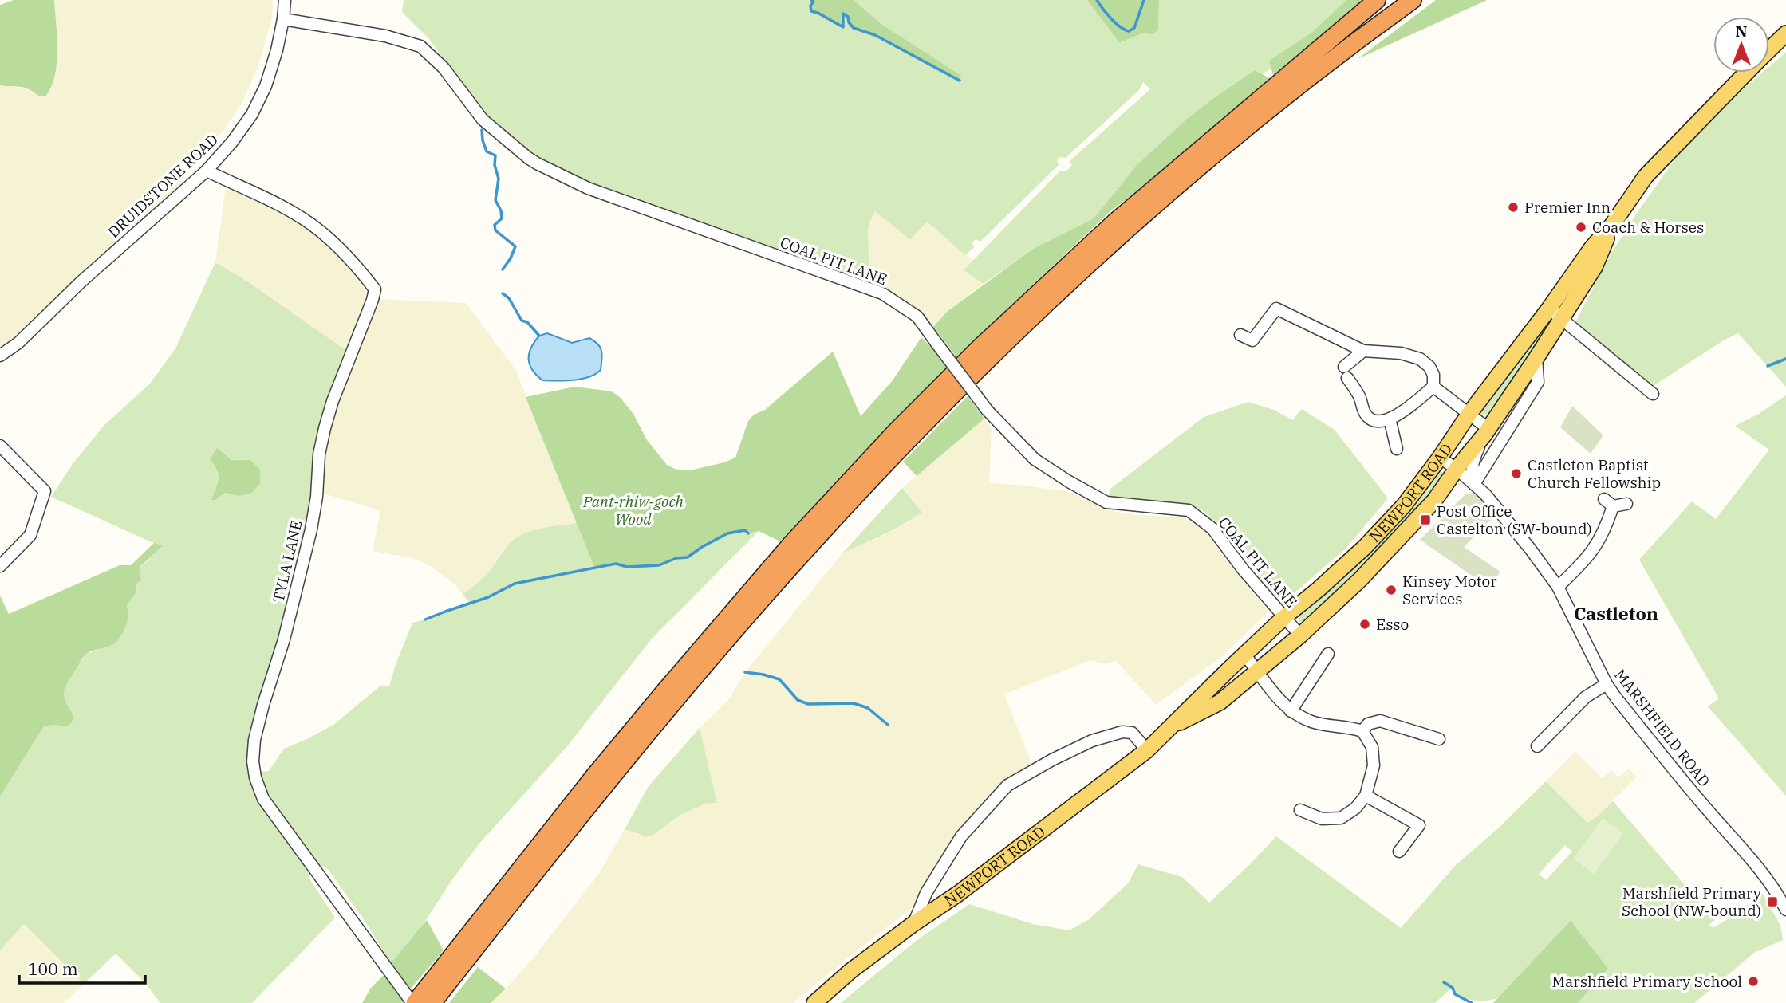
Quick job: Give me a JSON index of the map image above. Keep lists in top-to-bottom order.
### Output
{
  "streets": {
    "main road": ["NEWPORT ROAD"],
    "street": [
      "DRUIDSTONE ROAD",
      "COAL PIT LANE",
      "TYLA LANE",
      "MARSHFIELD ROAD"
    ]
  },
  "crossings": [
    ["DRUIDSTONE ROAD", "COAL PIT LANE"],
    ["DRUIDSTONE ROAD", "TYLA LANE"],
    ["COAL PIT LANE", "NEWPORT ROAD"],
    ["NEWPORT ROAD", "MARSHFIELD ROAD"]
  ],
  "districts": ["Castleton"],
  "parks": ["Pant-rhiw-goch Wood"],
  "places": {
    "other": [
      "Premier Inn",
      "Coach & Horses",
      "Castleton Baptist Church Fellowship",
      "Kinsey Motor Services",
      "Esso",
      "Marshfield Primary School"
    ],
    "transit": ["Post Office Castelton (SW-bound)", "Marshfield Primary School (NW-bound)"]
  },
  "scale_bar": "100 m",
  "north": "top"
}
